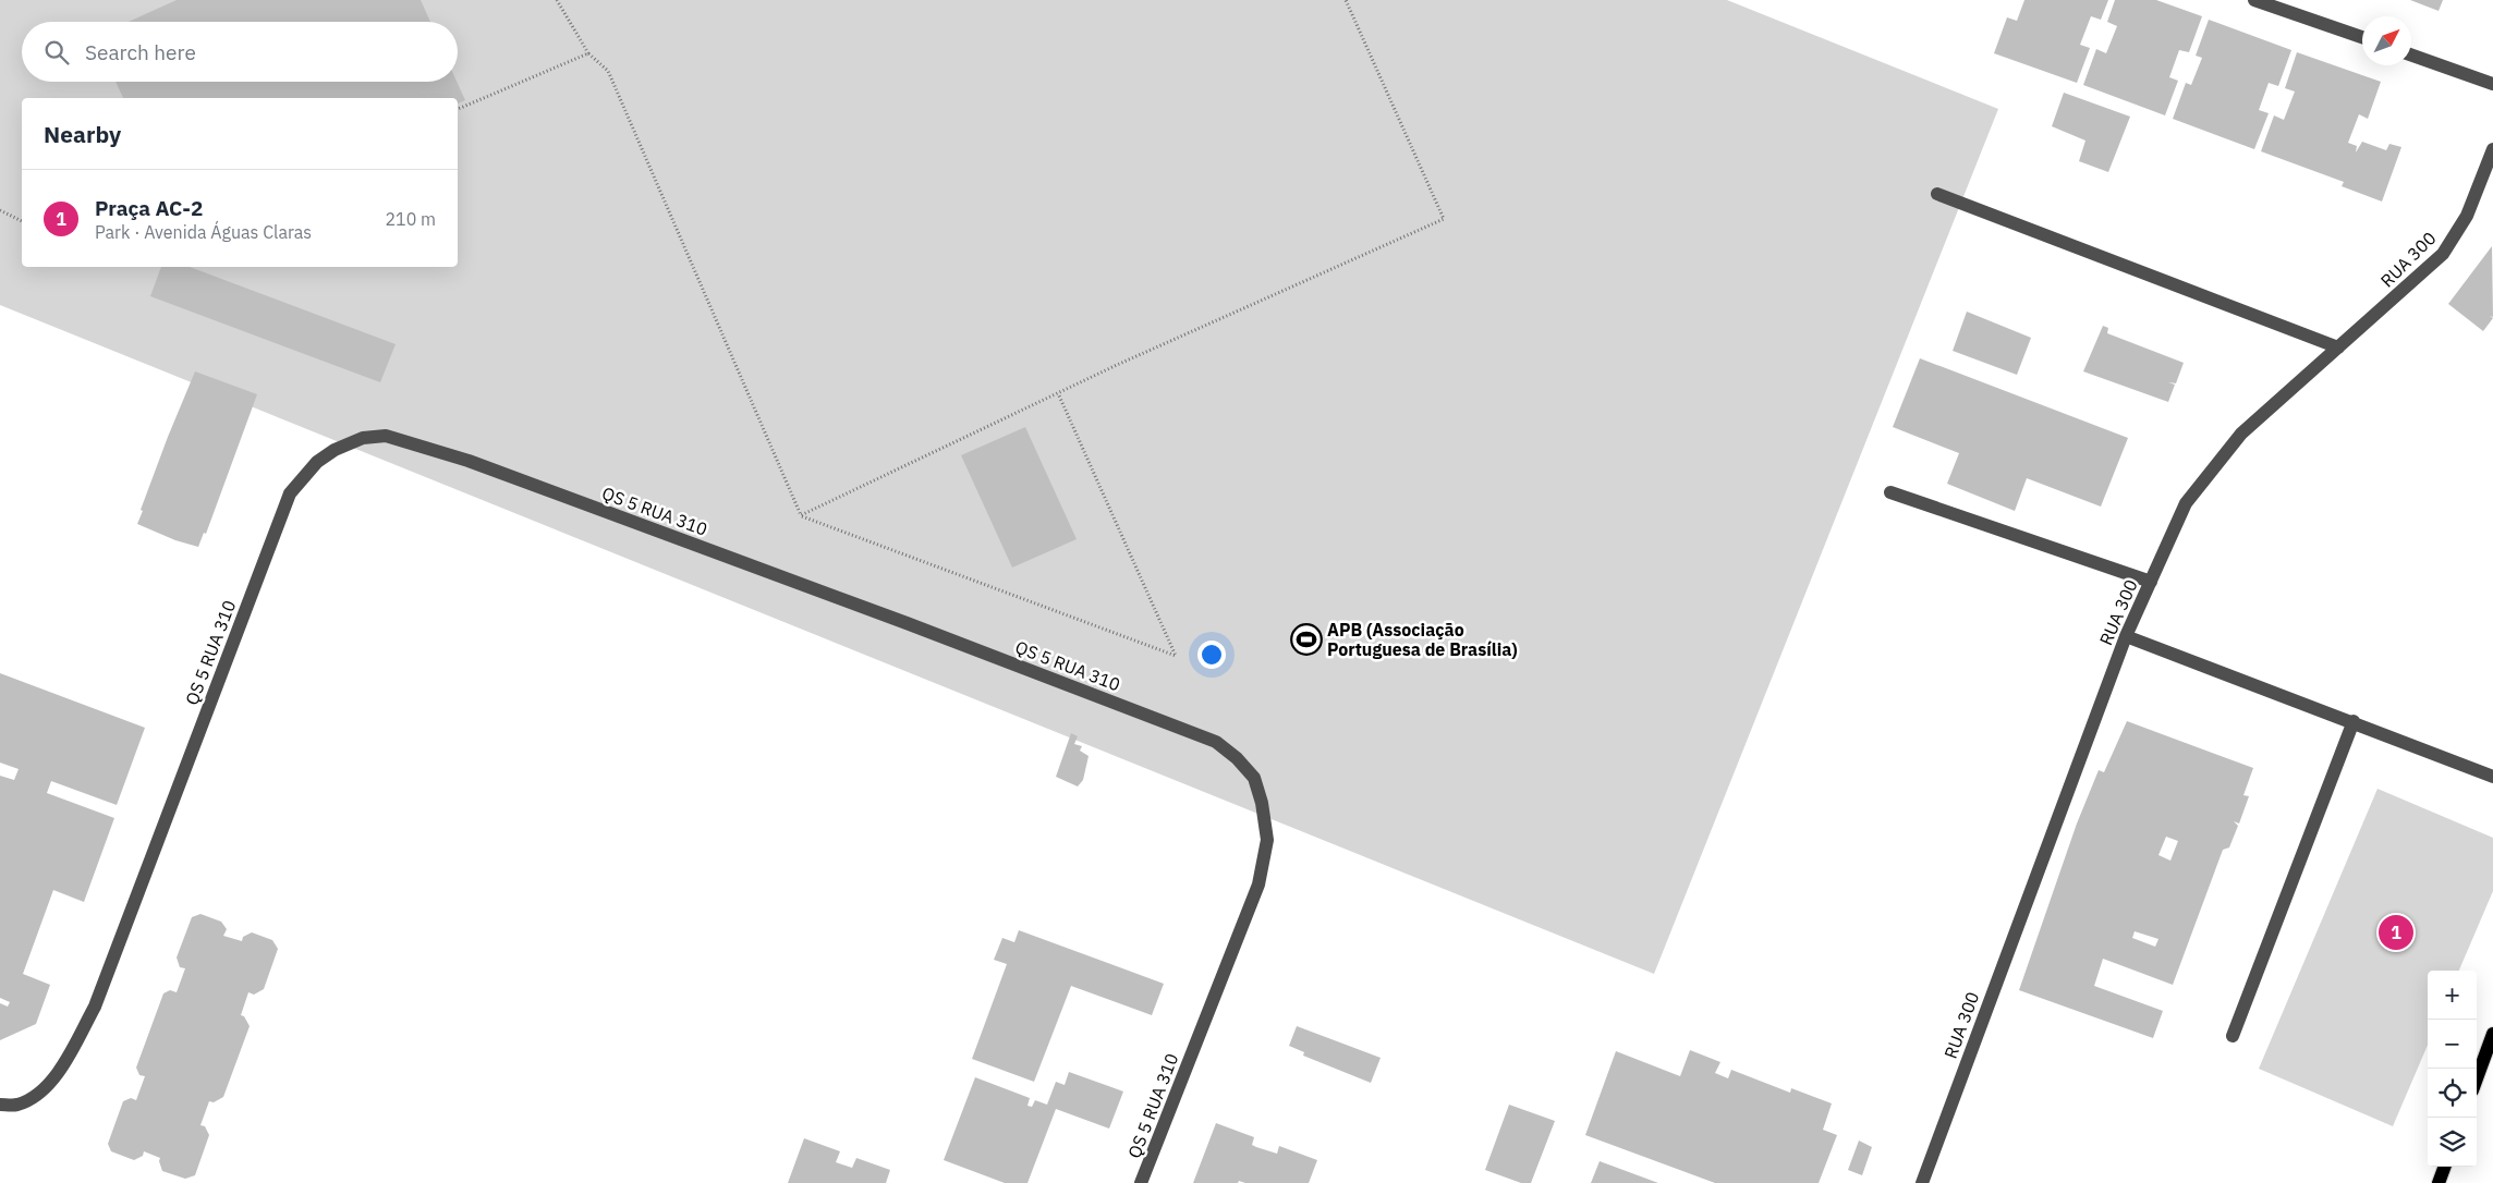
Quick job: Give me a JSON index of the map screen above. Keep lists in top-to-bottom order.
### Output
{
  "streets": {
    "street": ["RUA 300", "QS 5 RUA 310"]
  },
  "places": {
    "sports": ["APB (Associação Portuguesa de Brasília)"]
  },
  "north": "top right",
  "page": {
    "search": "Search here",
    "heading": "Nearby",
    "list": [
      {
        "mark": "1",
        "name": "Praça AC-2",
        "note": "Park · Avenida Águas Claras",
        "value": "210 m"
      }
    ],
    "pins": "1",
    "map_buttons": ["+", "−"]
  }
}
